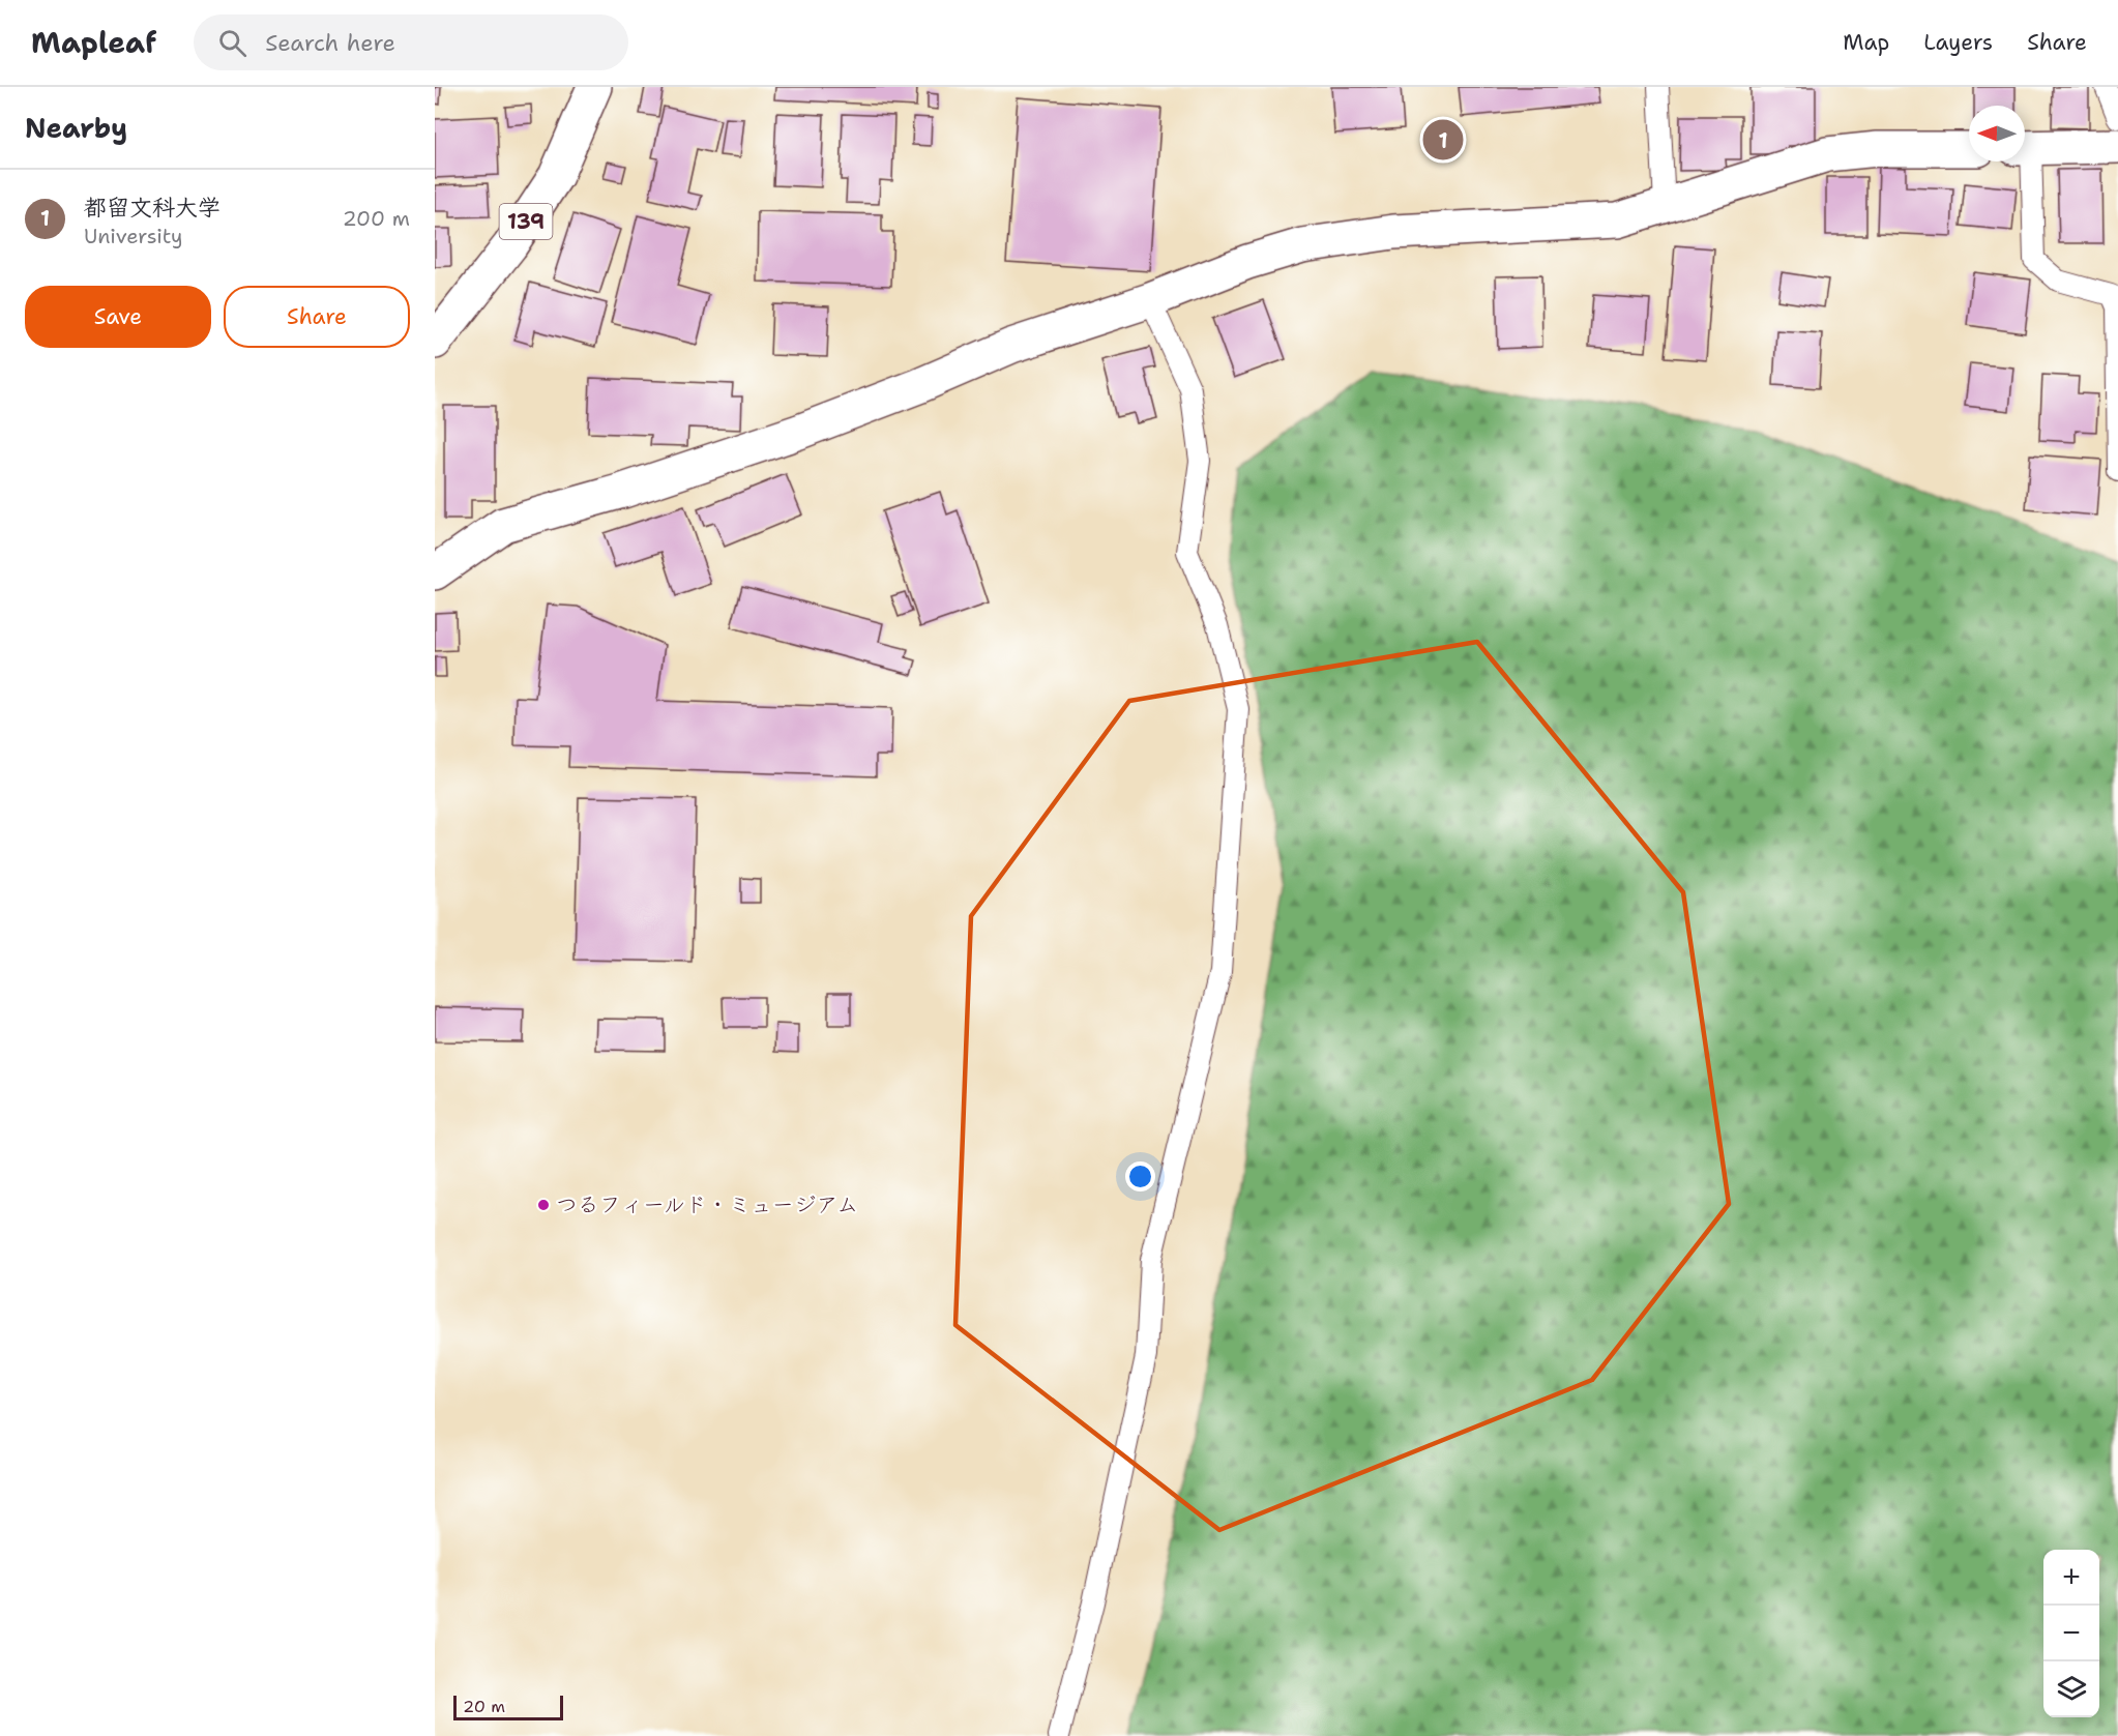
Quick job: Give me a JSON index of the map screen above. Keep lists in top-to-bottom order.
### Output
{
  "streets": {
    "main road": ["139"]
  },
  "places": ["つるフィールド・ミュージアム"],
  "scale_bar": "20 m",
  "north": "left",
  "page": {
    "header": "Mapleaf",
    "search": "Search here",
    "nav": ["Map", "Layers", "Share"],
    "heading": "Nearby",
    "pins": "1",
    "list": [
      {
        "mark": "1",
        "name": "都留文科大学",
        "note": "University",
        "value": "200 m"
      }
    ],
    "buttons": ["Save", "Share"],
    "map_buttons": ["+", "−"],
    "scale": "20 m"
  }
}
